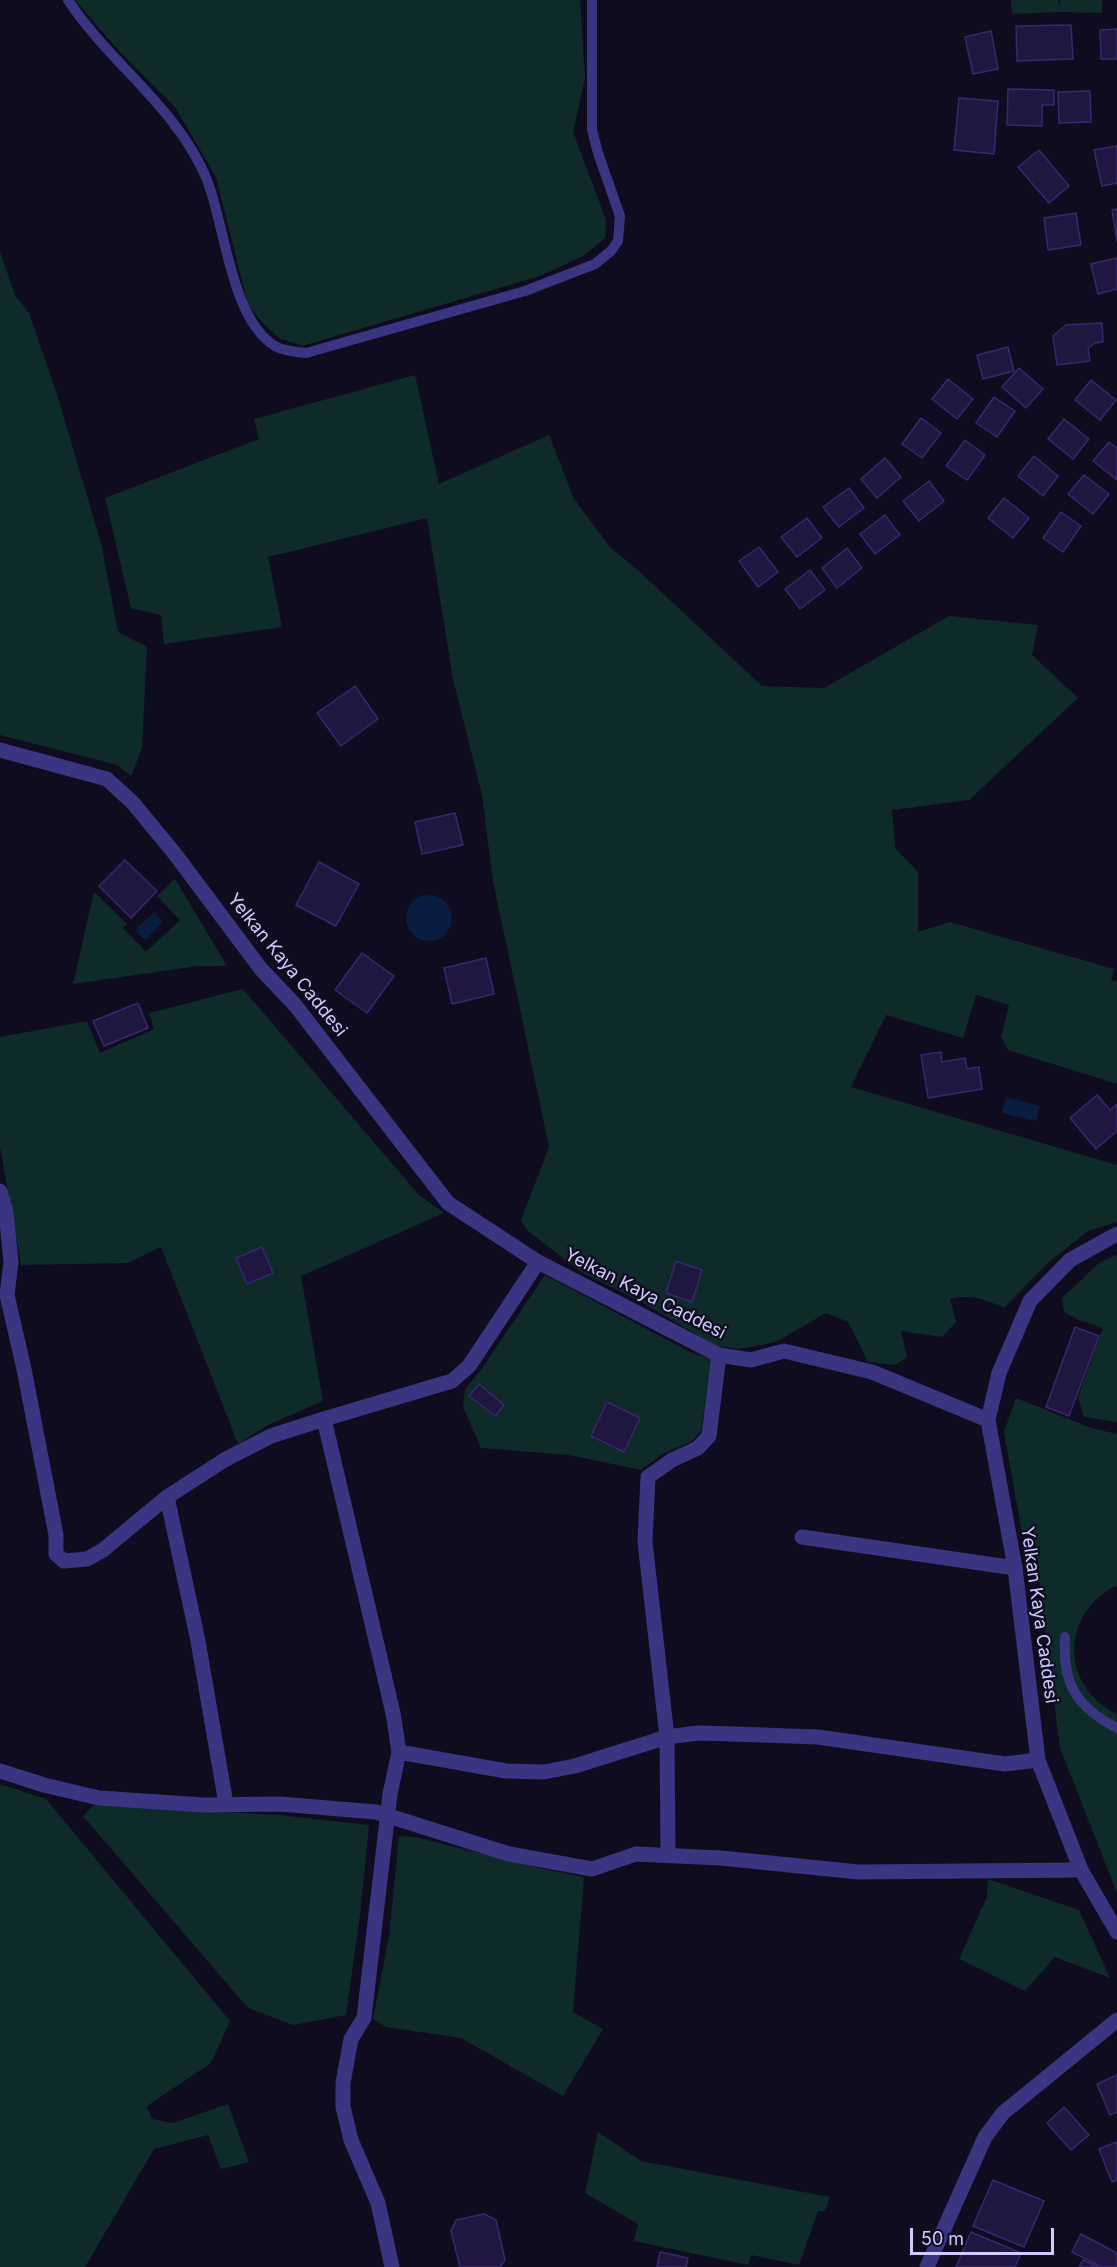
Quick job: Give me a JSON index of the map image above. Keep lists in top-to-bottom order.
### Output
{
  "streets": {
    "street": ["Yelkan Kaya Caddesi"]
  },
  "scale_bar": "50 m"
}
